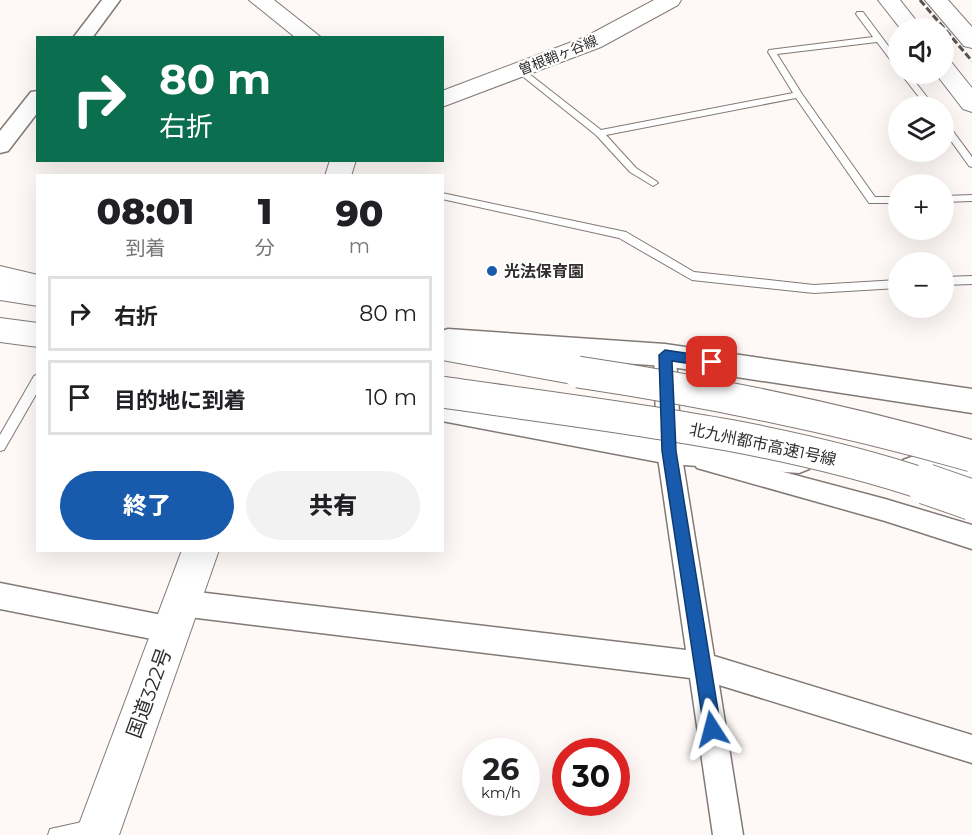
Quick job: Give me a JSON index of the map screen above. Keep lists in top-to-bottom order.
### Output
{
  "streets": {
    "main road": ["曽根鞘ヶ谷線", "北九州都市高速1号線", "国道322号"]
  },
  "places": ["光法保育園"],
  "page": {
    "map_buttons": ["+", "−"],
    "turn": ["80 m", "右折"],
    "eta": [
      "08:01",
      "到着",
      "1",
      "分",
      "90",
      "m"
    ],
    "list": [
      {
        "name": "右折",
        "value": "80 m"
      },
      {
        "name": "目的地に到着",
        "value": "10 m"
      }
    ],
    "buttons": ["終了", "共有"],
    "speed": "26 km/h",
    "limit": "30"
  }
}
